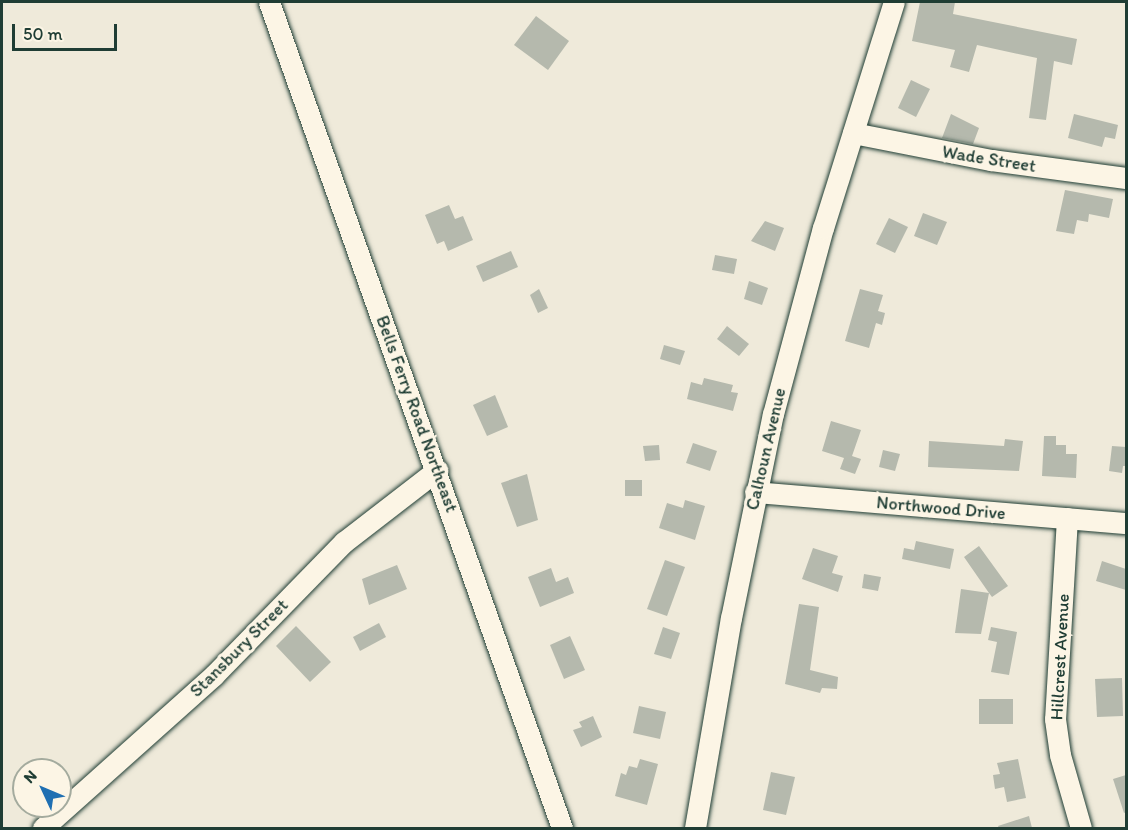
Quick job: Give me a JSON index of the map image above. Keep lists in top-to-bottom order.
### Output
{
  "streets": {
    "street": [
      "Wade Street",
      "Bells Ferry Road Northeast",
      "Calhoun Avenue",
      "Northwood Drive",
      "Stansbury Street",
      "Hillcrest Avenue"
    ]
  },
  "crossings": [
    ["Wade Street", "Calhoun Avenue"],
    ["Bells Ferry Road Northeast", "Stansbury Street"],
    ["Calhoun Avenue", "Northwood Drive"],
    ["Northwood Drive", "Hillcrest Avenue"]
  ],
  "scale_bar": "50 m",
  "north": "top left"
}
